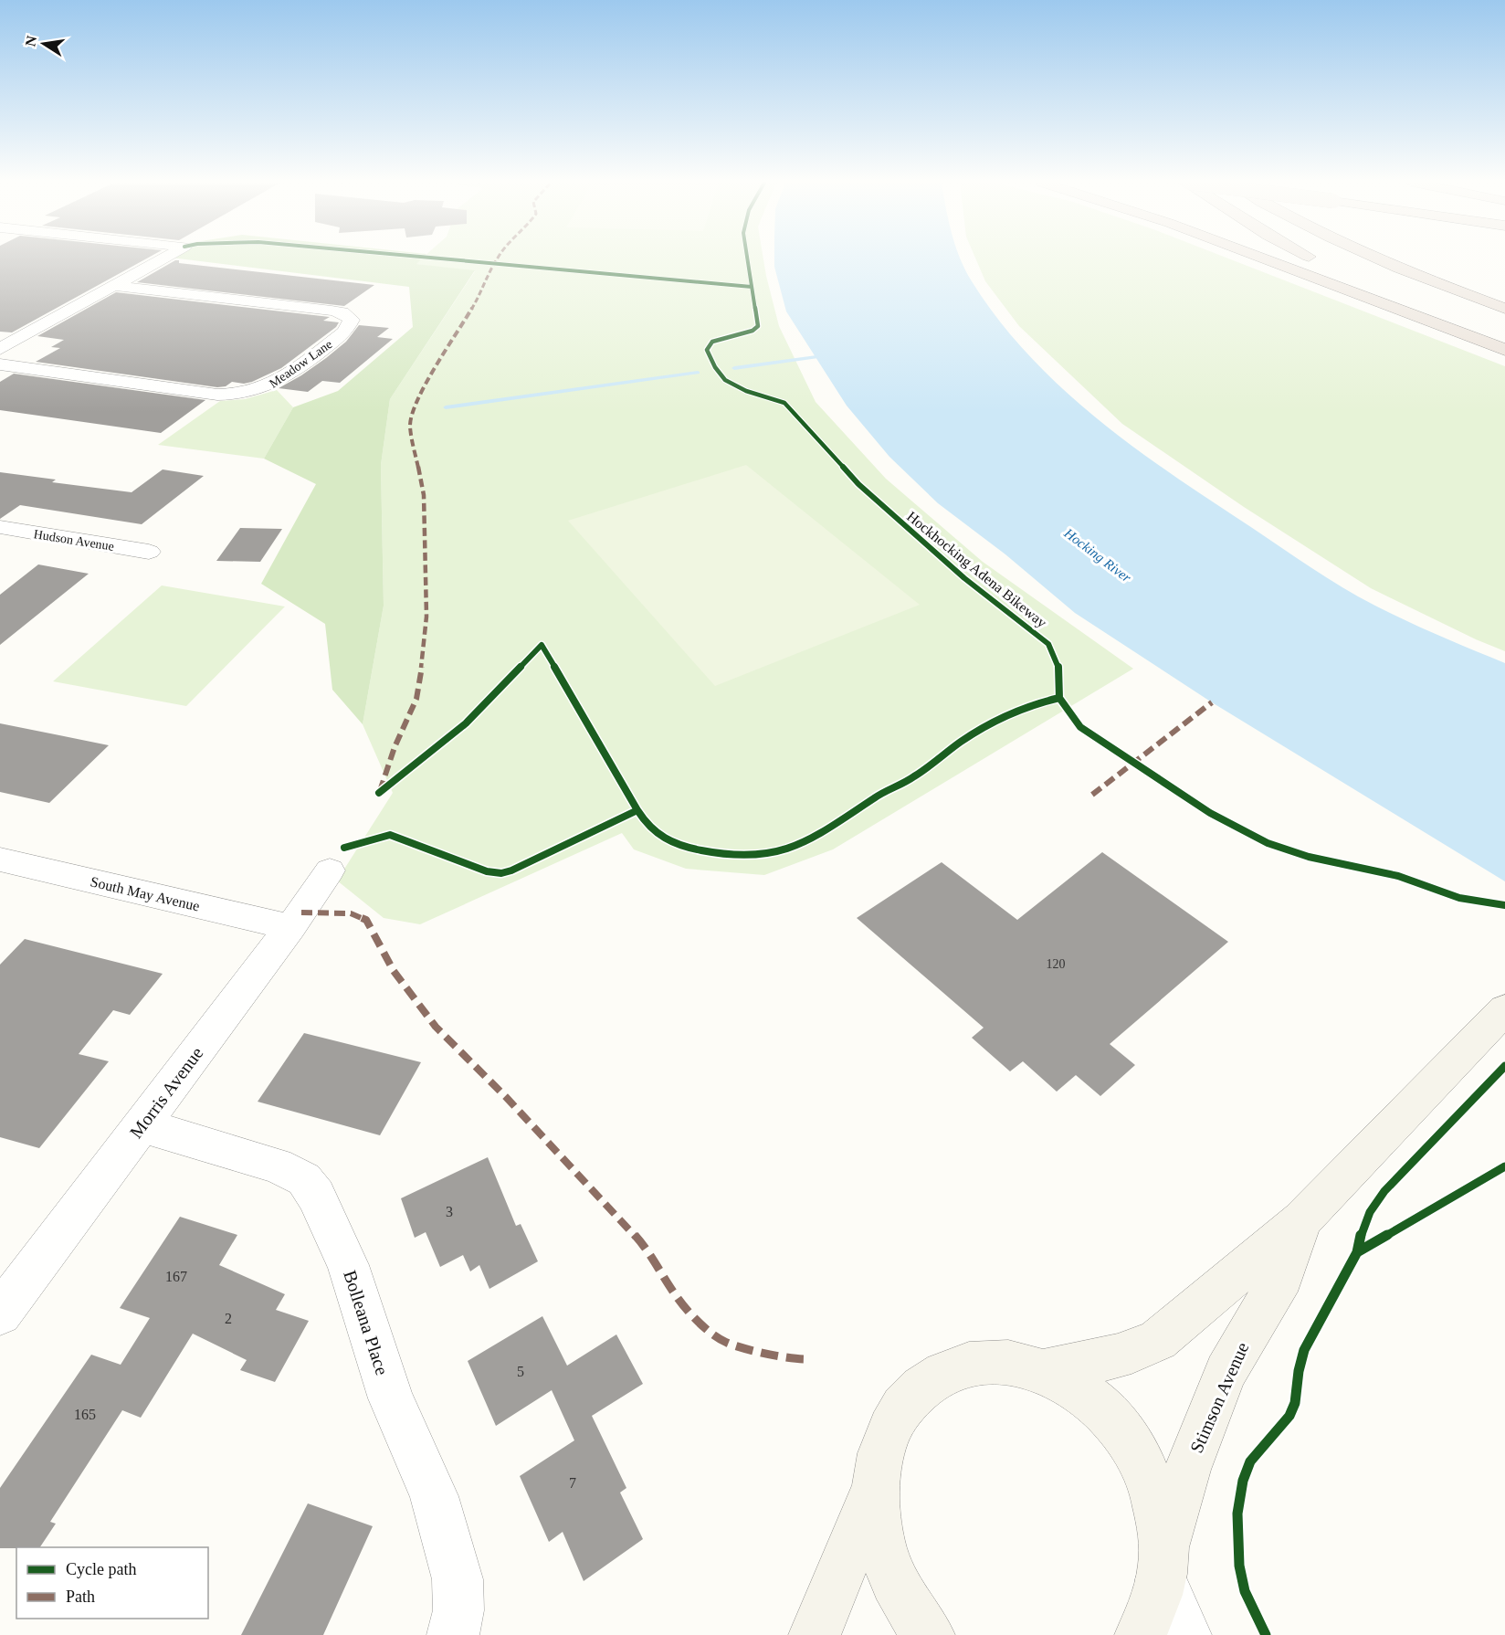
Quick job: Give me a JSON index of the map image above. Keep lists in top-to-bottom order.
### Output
{
  "streets": {
    "main road": ["Stimson Avenue"],
    "street": [
      "Meadow Lane",
      "Hudson Avenue",
      "South May Avenue",
      "Morris Avenue",
      "Bolleana Place"
    ],
    "cycle path": ["Hockhocking Adena Bikeway"]
  },
  "crossings": [
    ["South May Avenue", "Morris Avenue"],
    ["Morris Avenue", "Bolleana Place"]
  ],
  "water": ["Hocking River"],
  "house_numbers": [
    "120",
    "3",
    "167",
    "2",
    "5",
    "165",
    "7"
  ],
  "legend": ["Cycle path", "Path"],
  "north": "left"
}
